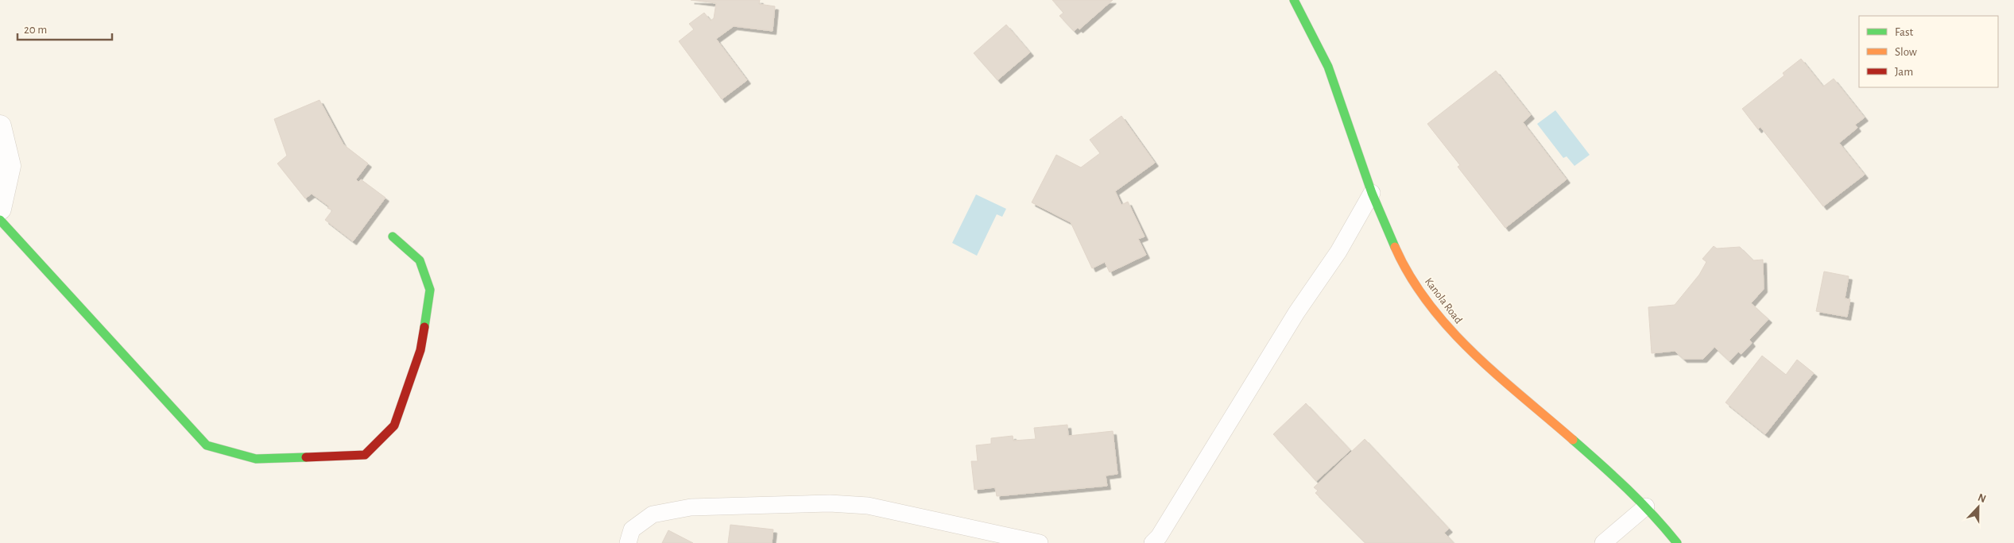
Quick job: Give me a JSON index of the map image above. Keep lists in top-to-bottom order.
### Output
{
  "streets": {
    "street": ["Kanola Road"]
  },
  "legend": ["Fast", "Slow", "Jam"],
  "scale_bar": "20 m",
  "north": "top"
}
